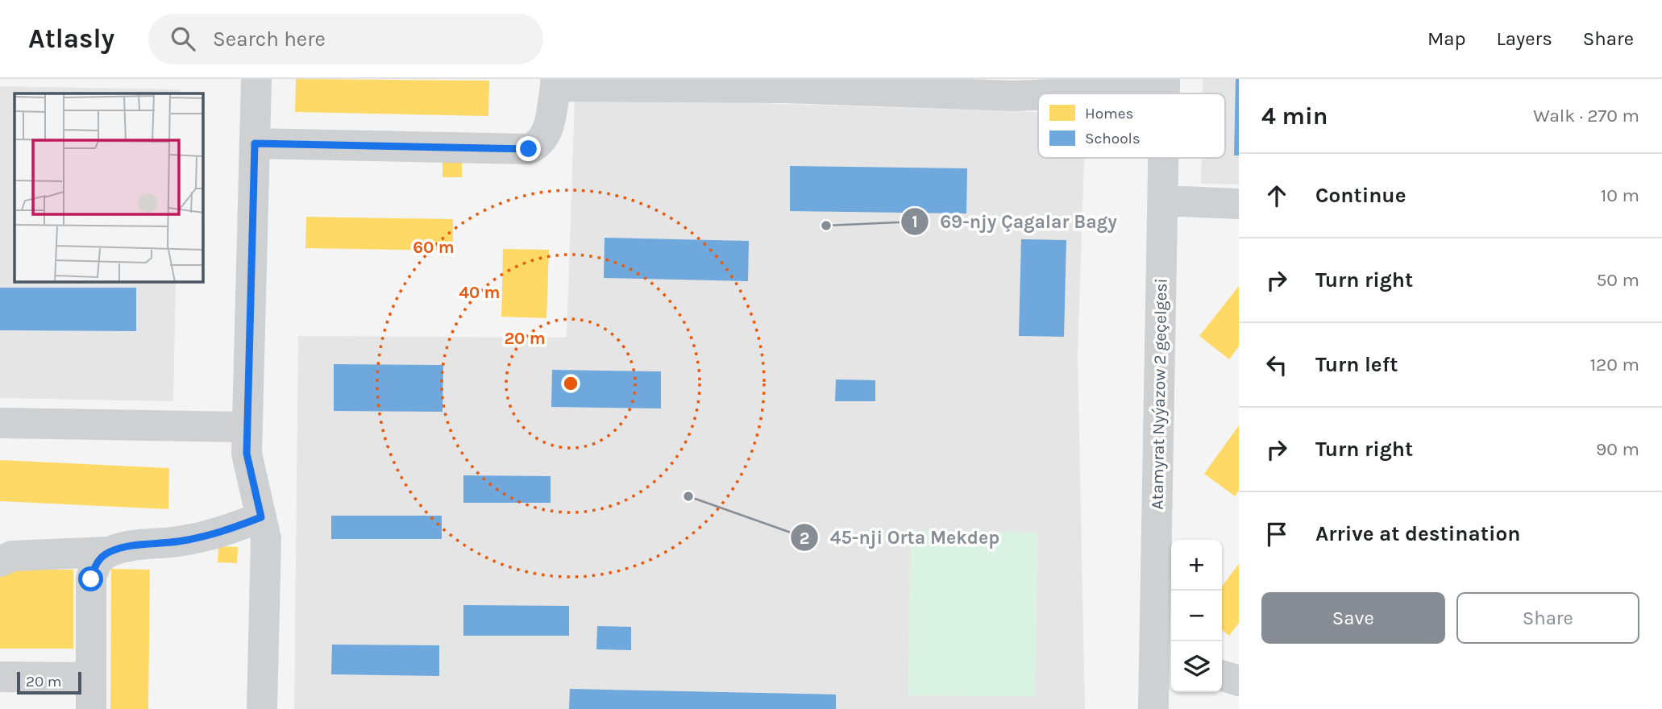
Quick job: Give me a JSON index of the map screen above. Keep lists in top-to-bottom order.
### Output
{
  "streets": {
    "street": ["Atamyrat Nyýazow 2 geçelgesi"]
  },
  "places": ["69-njy Çagalar Bagy", "45-nji Orta Mekdep"],
  "legend": ["Homes", "Schools"],
  "scale_bar": "20 m",
  "page": {
    "header": "Atlasly",
    "search": "Search here",
    "nav": ["Map", "Layers", "Share"],
    "heading": ["4 min", "Walk · 270 m"],
    "list": [
      ["Continue", "10 m"],
      ["Turn right", "50 m"],
      ["Turn left", "120 m"],
      ["Turn right", "90 m"],
      "Arrive at destination"
    ],
    "map_buttons": ["+", "−"],
    "buttons": ["Save", "Share"],
    "scale": "20 m"
  },
  "rings": ["60 m", "40 m", "20 m"]
}
